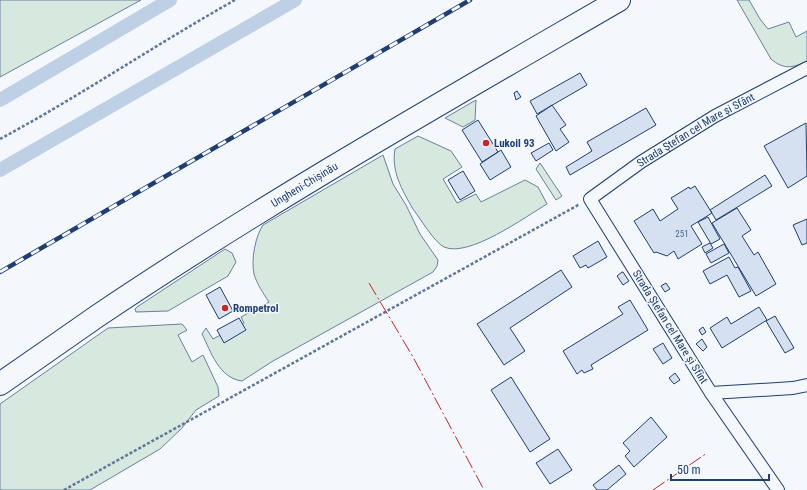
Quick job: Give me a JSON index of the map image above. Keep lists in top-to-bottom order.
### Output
{
  "streets": {
    "highway": ["Ungheni-Chișinău"],
    "street": ["Strada Ștefan cel Mare și Sfânt", "Strada Ștefan cel Mare și Sfînt"]
  },
  "crossings": [
    ["Strada Ștefan cel Mare și Sfânt", "Strada Ștefan cel Mare și Sfînt"]
  ],
  "places": ["Lukoil 93", "Rompetrol"],
  "house_numbers": ["251"],
  "scale_bar": "50 m"
}
